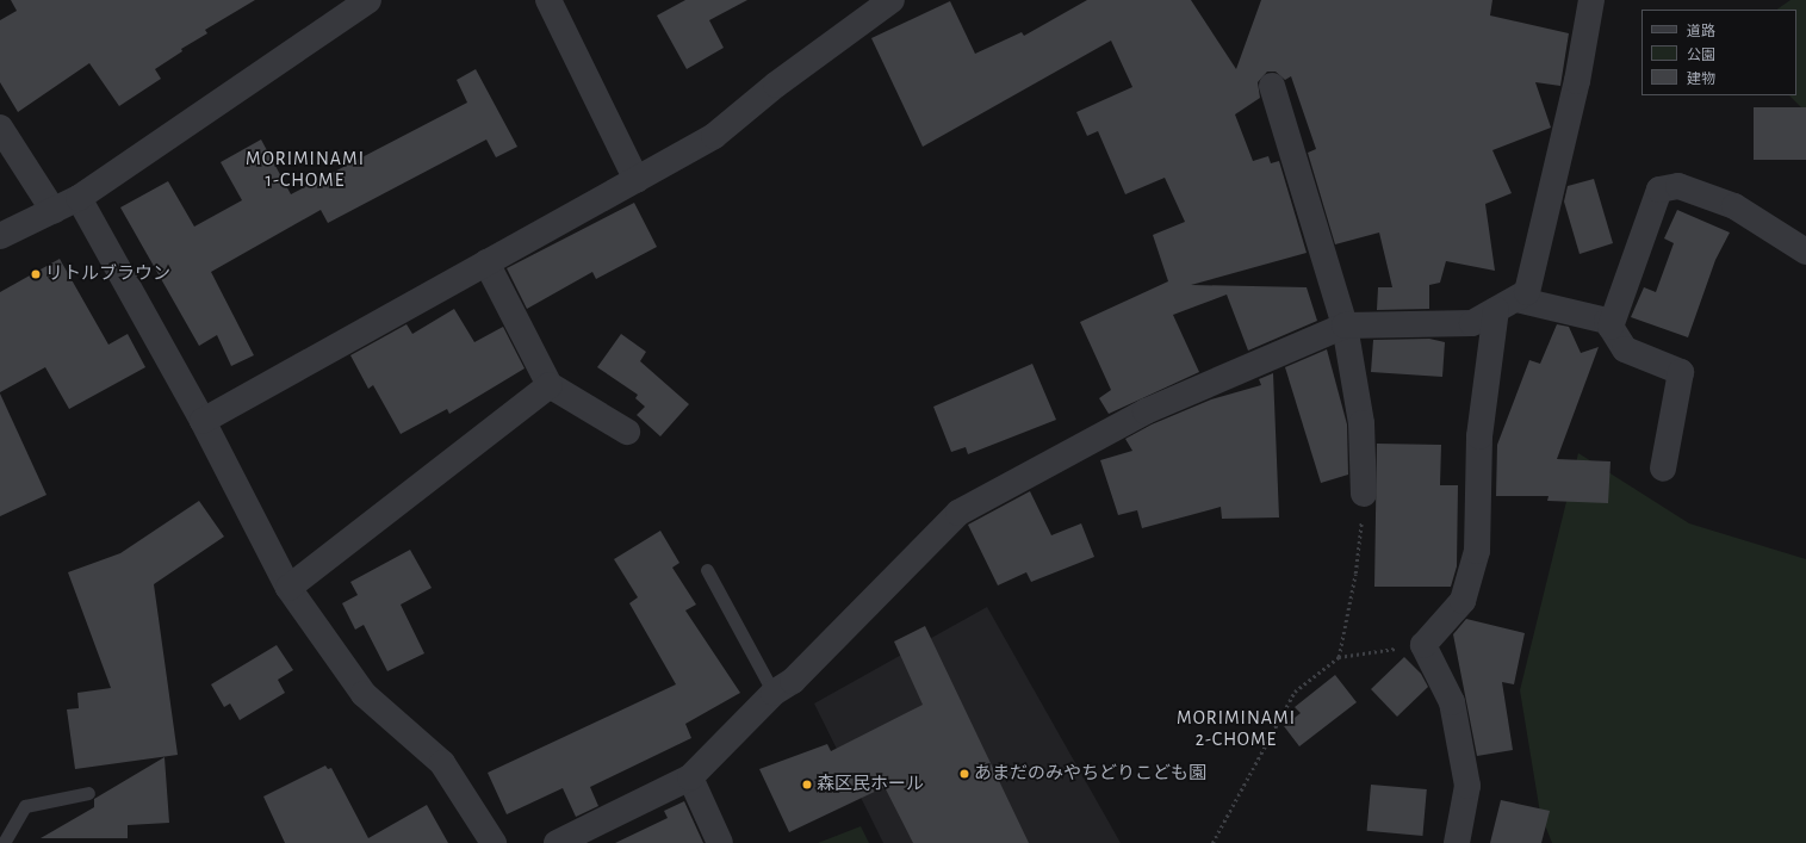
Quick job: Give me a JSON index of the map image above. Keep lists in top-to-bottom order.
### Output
{
  "districts": ["MORIMINAMI 1-CHOME", "MORIMINAMI 2-CHOME"],
  "places": ["リトルブラウン", "あまだのみやちどりこども園", "森区民ホール"],
  "legend": ["道路", "公園", "建物"]
}
